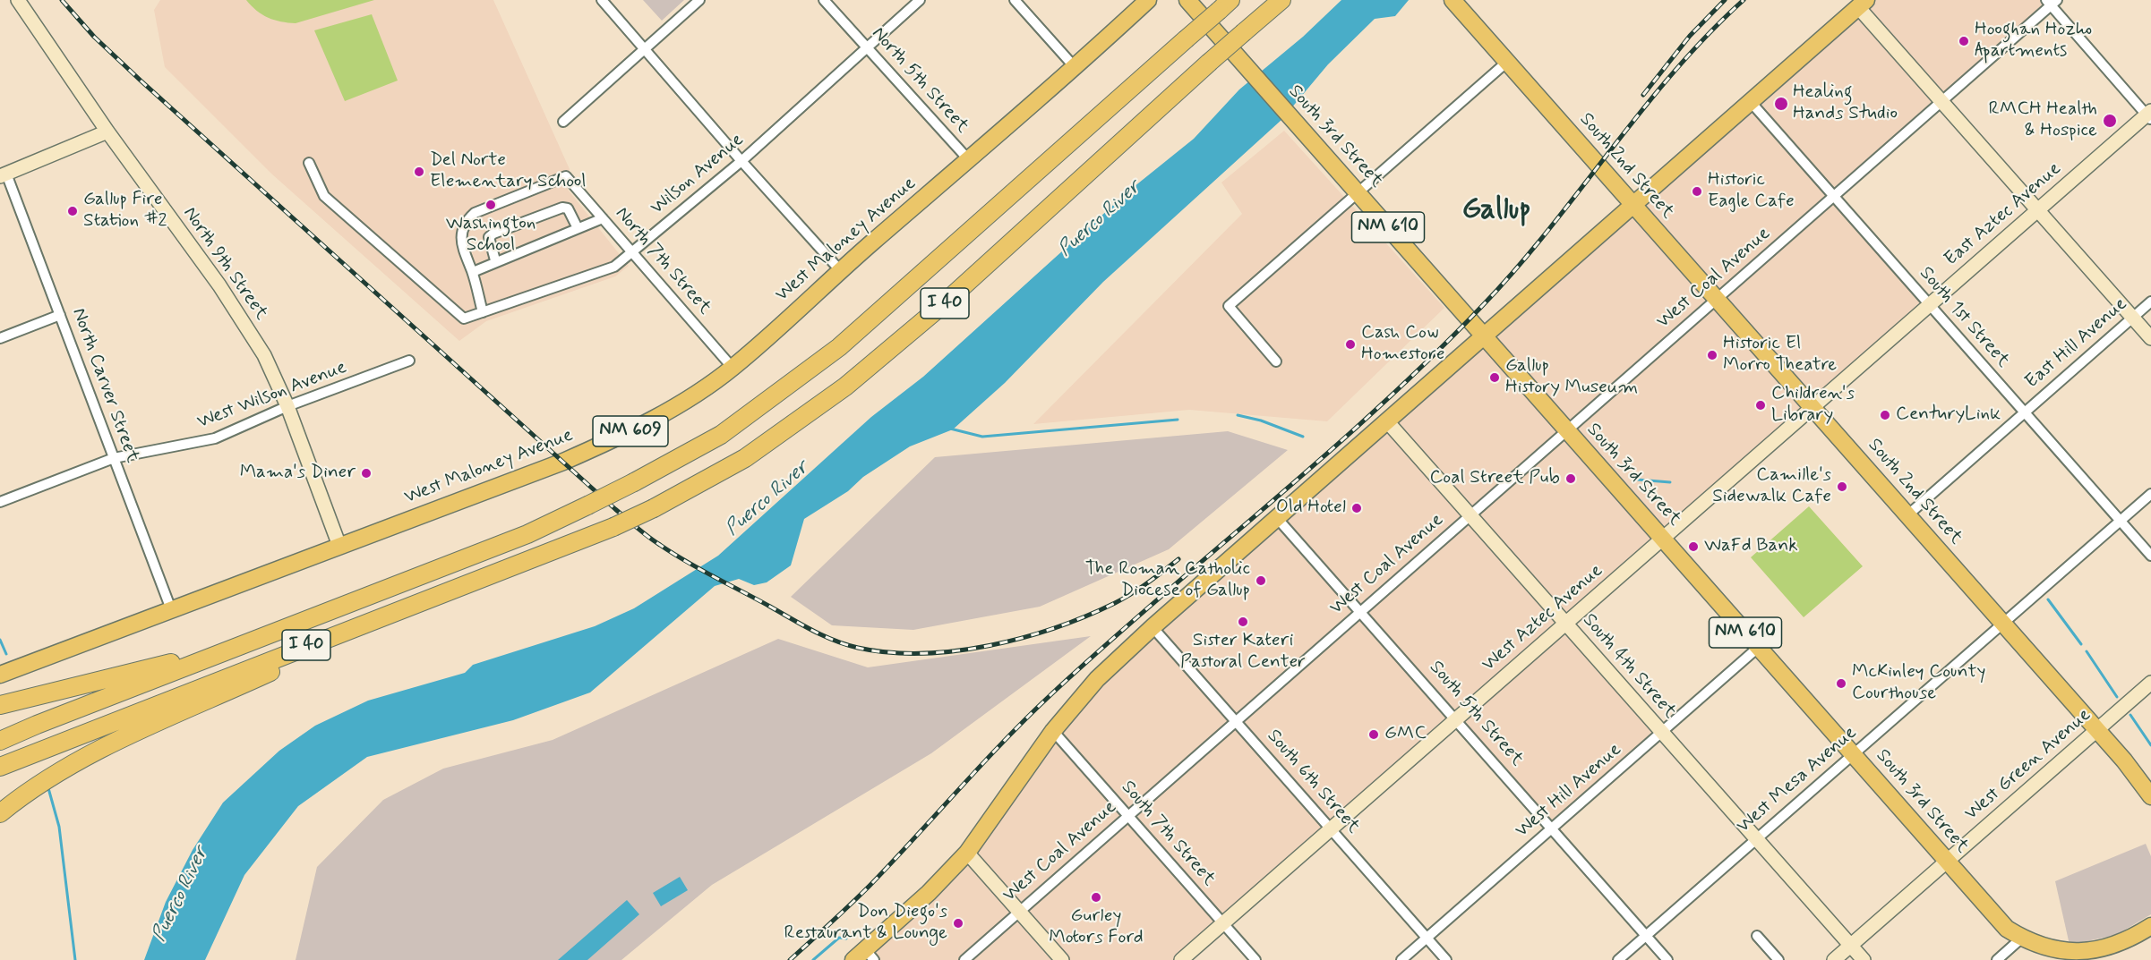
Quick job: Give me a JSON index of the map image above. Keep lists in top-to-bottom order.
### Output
{
  "streets": {
    "highway": ["I 40"],
    "main road": [
      "South 3rd Street",
      "South 2nd Street",
      "East Aztec Avenue",
      "NM 610",
      "West Maloney Avenue",
      "North 9th Street",
      "NM 609",
      "West Aztec Avenue",
      "South 4th Street",
      "West Green Avenue"
    ],
    "street": [
      "North 5th Street",
      "Wilson Avenue",
      "North 7th Street",
      "West Coal Avenue",
      "South 1st Street",
      "East Hill Avenue",
      "North Carver Street",
      "West Wilson Avenue",
      "South 5th Street",
      "West Mesa Avenue",
      "South 6th Street",
      "West Hill Avenue",
      "South 7th Street"
    ]
  },
  "crossings": [
    ["North 5th Street", "Wilson Avenue"],
    ["North 5th Street", "West Maloney Avenue"],
    ["South 3rd Street", "NM 610"],
    ["South 3rd Street", "West Coal Avenue"],
    ["South 3rd Street", "West Aztec Avenue"],
    ["South 3rd Street", "West Green Avenue"],
    ["South 3rd Street", "West Mesa Avenue"],
    ["South 3rd Street", "West Hill Avenue"],
    ["South 2nd Street", "West Coal Avenue"],
    ["South 2nd Street", "West Aztec Avenue"],
    ["South 2nd Street", "West Green Avenue"],
    ["South 2nd Street", "West Mesa Avenue"],
    ["Wilson Avenue", "North 7th Street"],
    ["East Aztec Avenue", "South 1st Street"],
    ["East Aztec Avenue", "West Aztec Avenue"],
    ["West Maloney Avenue", "North 7th Street"],
    ["West Maloney Avenue", "North 9th Street"],
    ["West Maloney Avenue", "North Carver Street"],
    ["North 9th Street", "West Wilson Avenue"],
    ["West Coal Avenue", "South 1st Street"],
    ["West Coal Avenue", "South 4th Street"],
    ["West Coal Avenue", "South 5th Street"],
    ["West Coal Avenue", "South 6th Street"],
    ["West Coal Avenue", "South 7th Street"],
    ["South 1st Street", "East Hill Avenue"],
    ["South 1st Street", "West Aztec Avenue"],
    ["South 1st Street", "West Mesa Avenue"],
    ["North Carver Street", "West Wilson Avenue"],
    ["West Aztec Avenue", "South 4th Street"],
    ["West Aztec Avenue", "South 5th Street"],
    ["West Aztec Avenue", "South 6th Street"],
    ["West Aztec Avenue", "South 7th Street"],
    ["South 4th Street", "West Mesa Avenue"],
    ["South 4th Street", "West Hill Avenue"],
    ["South 5th Street", "West Mesa Avenue"],
    ["South 5th Street", "West Hill Avenue"],
    ["South 6th Street", "West Hill Avenue"]
  ],
  "districts": ["Gallup"],
  "water": ["Puerco River"],
  "places": [
    "Hooghan Hozho Apartments",
    "Healing Hands Studio",
    "RMCH Health & Hospice",
    "Del Norte Elementary School",
    "Historic Eagle Cafe",
    "Washington School",
    "Gallup Fire Station #2",
    "Cash Cow Homestore",
    "Historic El Morro Theatre",
    "Gallup History Museum",
    "Children's Library",
    "CenturyLink",
    "Mama's Diner",
    "Coal Street Pub",
    "Camille's Sidewalk Cafe",
    "Old Hotel",
    "WaFd Bank",
    "The Roman Catholic Diocese of Gallup",
    "Sister Kateri Pastoral Center",
    "McKinley County Courthouse",
    "GMC",
    "Gurley Motors Ford",
    "Don Diego's Restaurant & Lounge"
  ]
}
